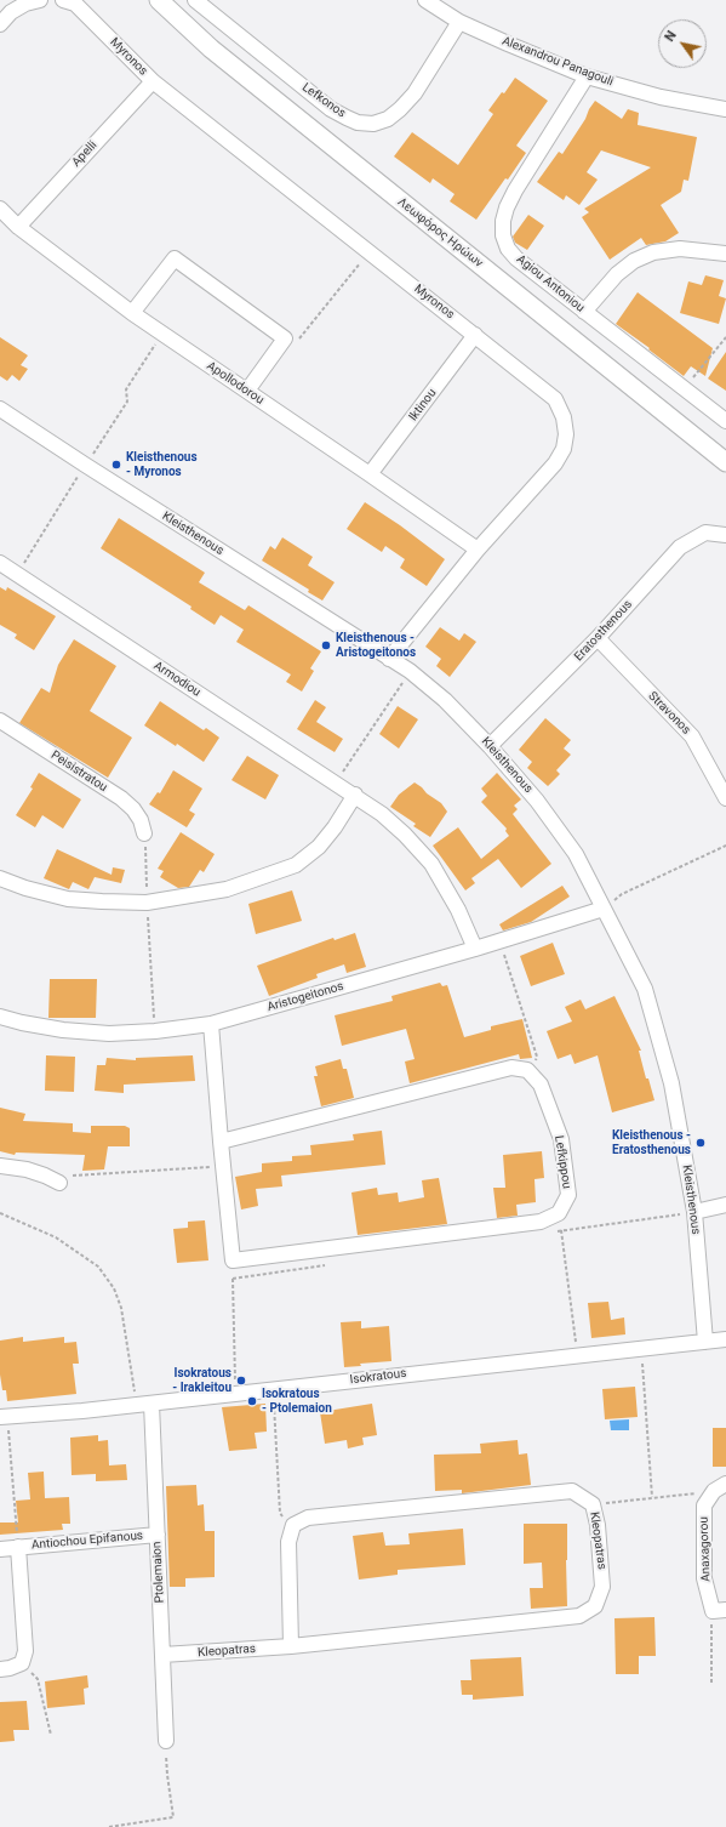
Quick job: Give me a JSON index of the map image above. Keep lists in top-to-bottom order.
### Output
{
  "streets": {
    "main road": ["Λεωφόρος Ηρώων"],
    "street": [
      "Myronos",
      "Alexandrou Panagouli",
      "Lefkonos",
      "Apelli",
      "Agiou Antoniou",
      "Apollodorou",
      "Iktinou",
      "Kleisthenous",
      "Eratosthenous",
      "Armodiou",
      "Stravonos",
      "Peisistratou",
      "Aristogeitonos",
      "Lefkippou",
      "Isokratous",
      "Antiochou Epifanous",
      "Kleopatras",
      "Anaxagorou",
      "Ptolemaion"
    ]
  },
  "crossings": [
    ["Myronos", "Apelli"],
    ["Myronos", "Apollodorou"],
    ["Myronos", "Iktinou"],
    ["Myronos", "Kleisthenous"],
    ["Alexandrou Panagouli", "Lefkonos"],
    ["Alexandrou Panagouli", "Agiou Antoniou"],
    ["Apelli", "Apollodorou"],
    ["Apollodorou", "Iktinou"],
    ["Kleisthenous", "Eratosthenous"],
    ["Kleisthenous", "Aristogeitonos"],
    ["Kleisthenous", "Isokratous"],
    ["Eratosthenous", "Stravonos"],
    ["Armodiou", "Aristogeitonos"],
    ["Isokratous", "Ptolemaion"],
    ["Antiochou Epifanous", "Ptolemaion"],
    ["Kleopatras", "Ptolemaion"]
  ],
  "places": [
    "Kleisthenous - Myronos",
    "Kleisthenous - Aristogeitonos",
    "Kleisthenous - Eratosthenous",
    "Isokratous - Irakleitou",
    "Isokratous - Ptolemaion"
  ],
  "north": "top left"
}
